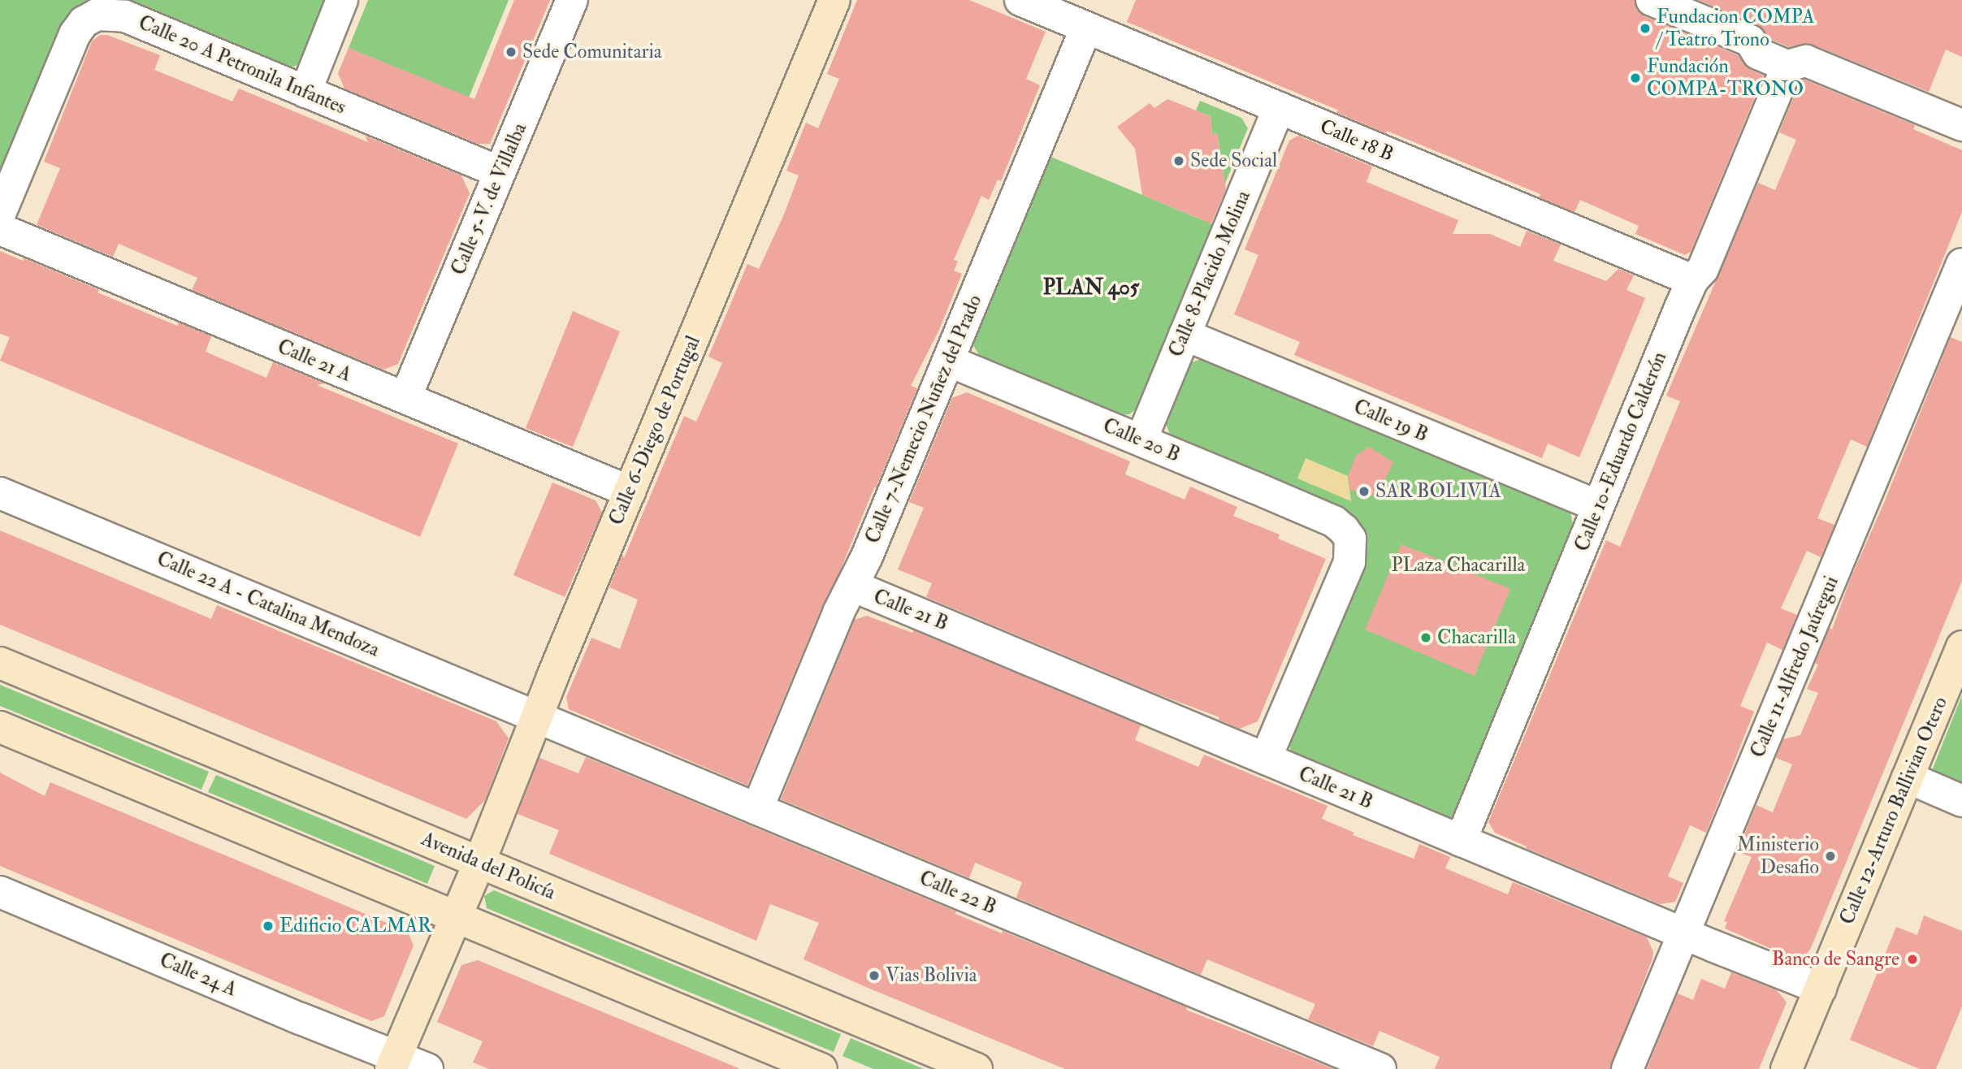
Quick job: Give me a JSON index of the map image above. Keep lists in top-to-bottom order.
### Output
{
  "streets": {
    "main road": ["Calle 6-Diego de Portugal", "Calle 12-Arturo Ballivian Otero", "Avenida del Policía"],
    "street": [
      "Calle 20 A Petronila Infantes",
      "Calle 18 B",
      "Calle 5-V. de Villalba",
      "Calle 8-Placido Molina",
      "Calle 21 A",
      "Calle 7-Nemecio Nuñez del Prado",
      "Calle 19 B",
      "Calle 20 B",
      "Calle 10-Eduardo Calderón",
      "Calle 22 A - Catalina Mendoza",
      "Calle 21 B",
      "Calle 11-Alfredo Jaúregui",
      "Calle 22 B",
      "Calle 24 A"
    ]
  },
  "crossings": [
    ["Calle 20 A Petronila Infantes", "Calle 5-V. de Villalba"],
    ["Calle 18 B", "Calle 8-Placido Molina"],
    ["Calle 18 B", "Calle 7-Nemecio Nuñez del Prado"],
    ["Calle 18 B", "Calle 10-Eduardo Calderón"],
    ["Calle 5-V. de Villalba", "Calle 21 A"],
    ["Calle 8-Placido Molina", "Calle 19 B"],
    ["Calle 8-Placido Molina", "Calle 20 B"],
    ["Calle 21 A", "Calle 6-Diego de Portugal"],
    ["Calle 7-Nemecio Nuñez del Prado", "Calle 20 B"],
    ["Calle 7-Nemecio Nuñez del Prado", "Calle 21 B"],
    ["Calle 7-Nemecio Nuñez del Prado", "Calle 22 B"],
    ["Calle 19 B", "Calle 10-Eduardo Calderón"],
    ["Calle 6-Diego de Portugal", "Calle 22 A - Catalina Mendoza"],
    ["Calle 6-Diego de Portugal", "Avenida del Policía"],
    ["Calle 6-Diego de Portugal", "Calle 22 B"],
    ["Calle 20 B", "Calle 21 B"],
    ["Calle 10-Eduardo Calderón", "Calle 21 B"],
    ["Calle 22 A - Catalina Mendoza", "Calle 22 B"],
    ["Calle 21 B", "Calle 11-Alfredo Jaúregui"],
    ["Calle 21 B", "Calle 12-Arturo Ballivian Otero"]
  ],
  "districts": ["PLAN 405"],
  "parks": ["PLaza Chacarilla"],
  "places": [
    "Fundacion COMPA / Teatro Trono",
    "Sede Comunitaria",
    "Fundación COMPA-TRONO",
    "Sede Social",
    "SAR BOLIVIA",
    "Chacarilla",
    "Ministerio Desafio",
    "Edificio CALMAR",
    "Banco de Sangre",
    "Vias Bolivia"
  ]
}
